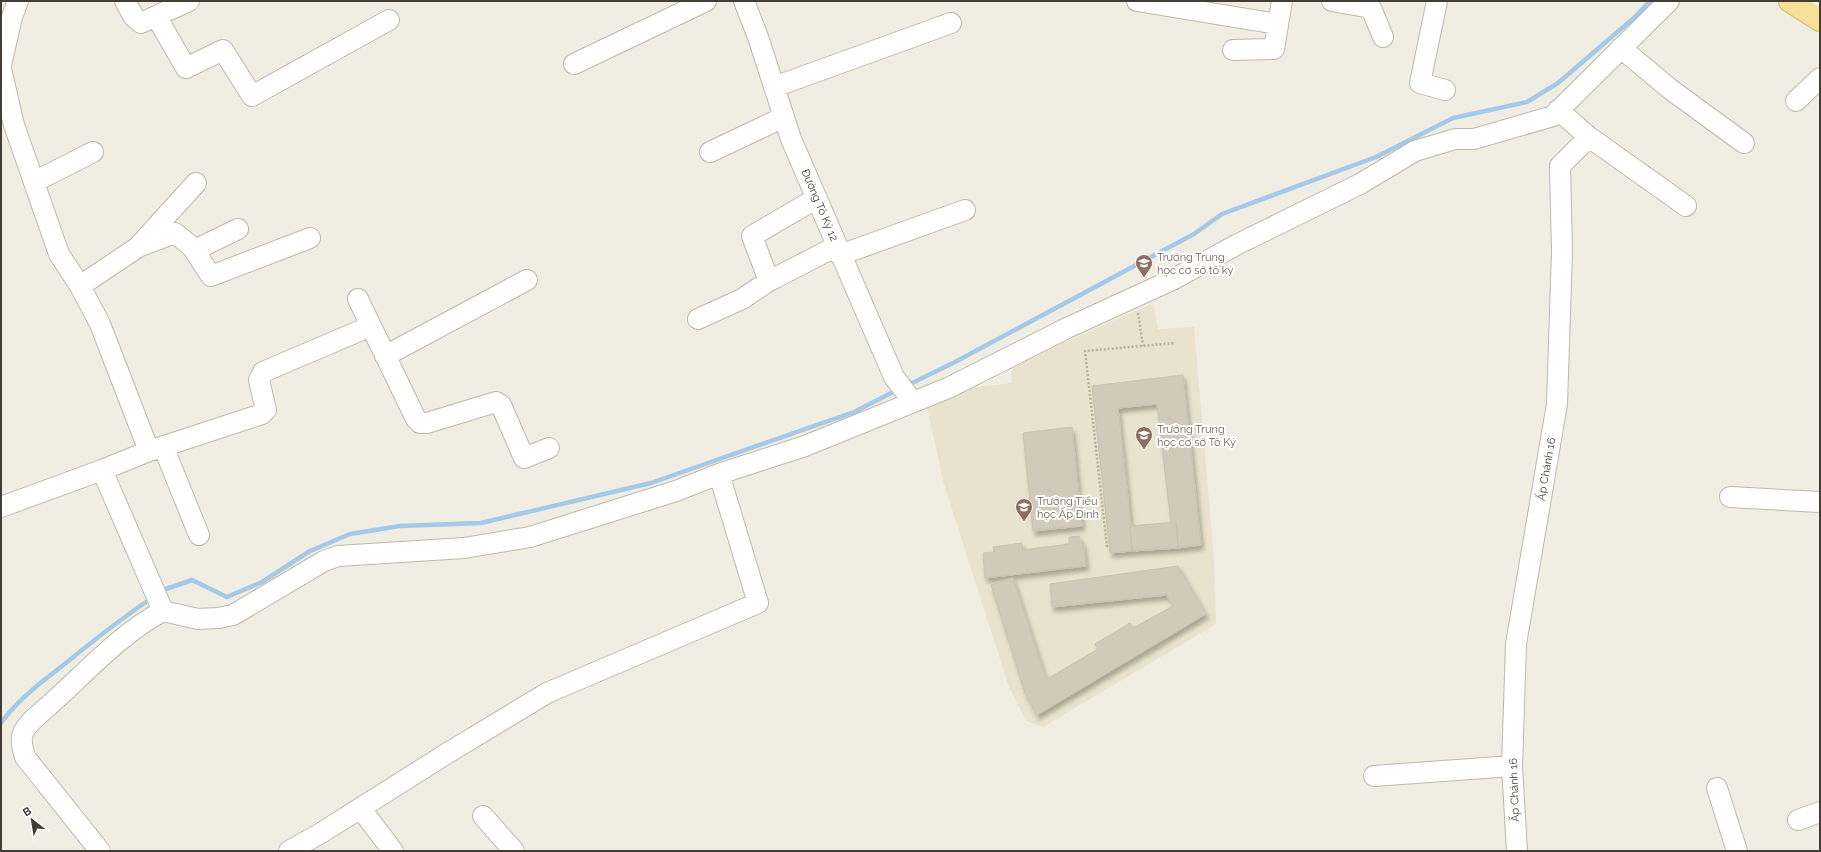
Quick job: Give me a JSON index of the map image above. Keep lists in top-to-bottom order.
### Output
{
  "streets": {
    "street": ["Đường Tô Ký 12", "Ấp Chánh 16"]
  },
  "places": {
    "school or university": ["Trường Trung học cơ sở tô ký", "Trường Trung học cơ sở Tô Ký", "Trường Tiểu học Ấp Đình"]
  },
  "north": "top left"
}
